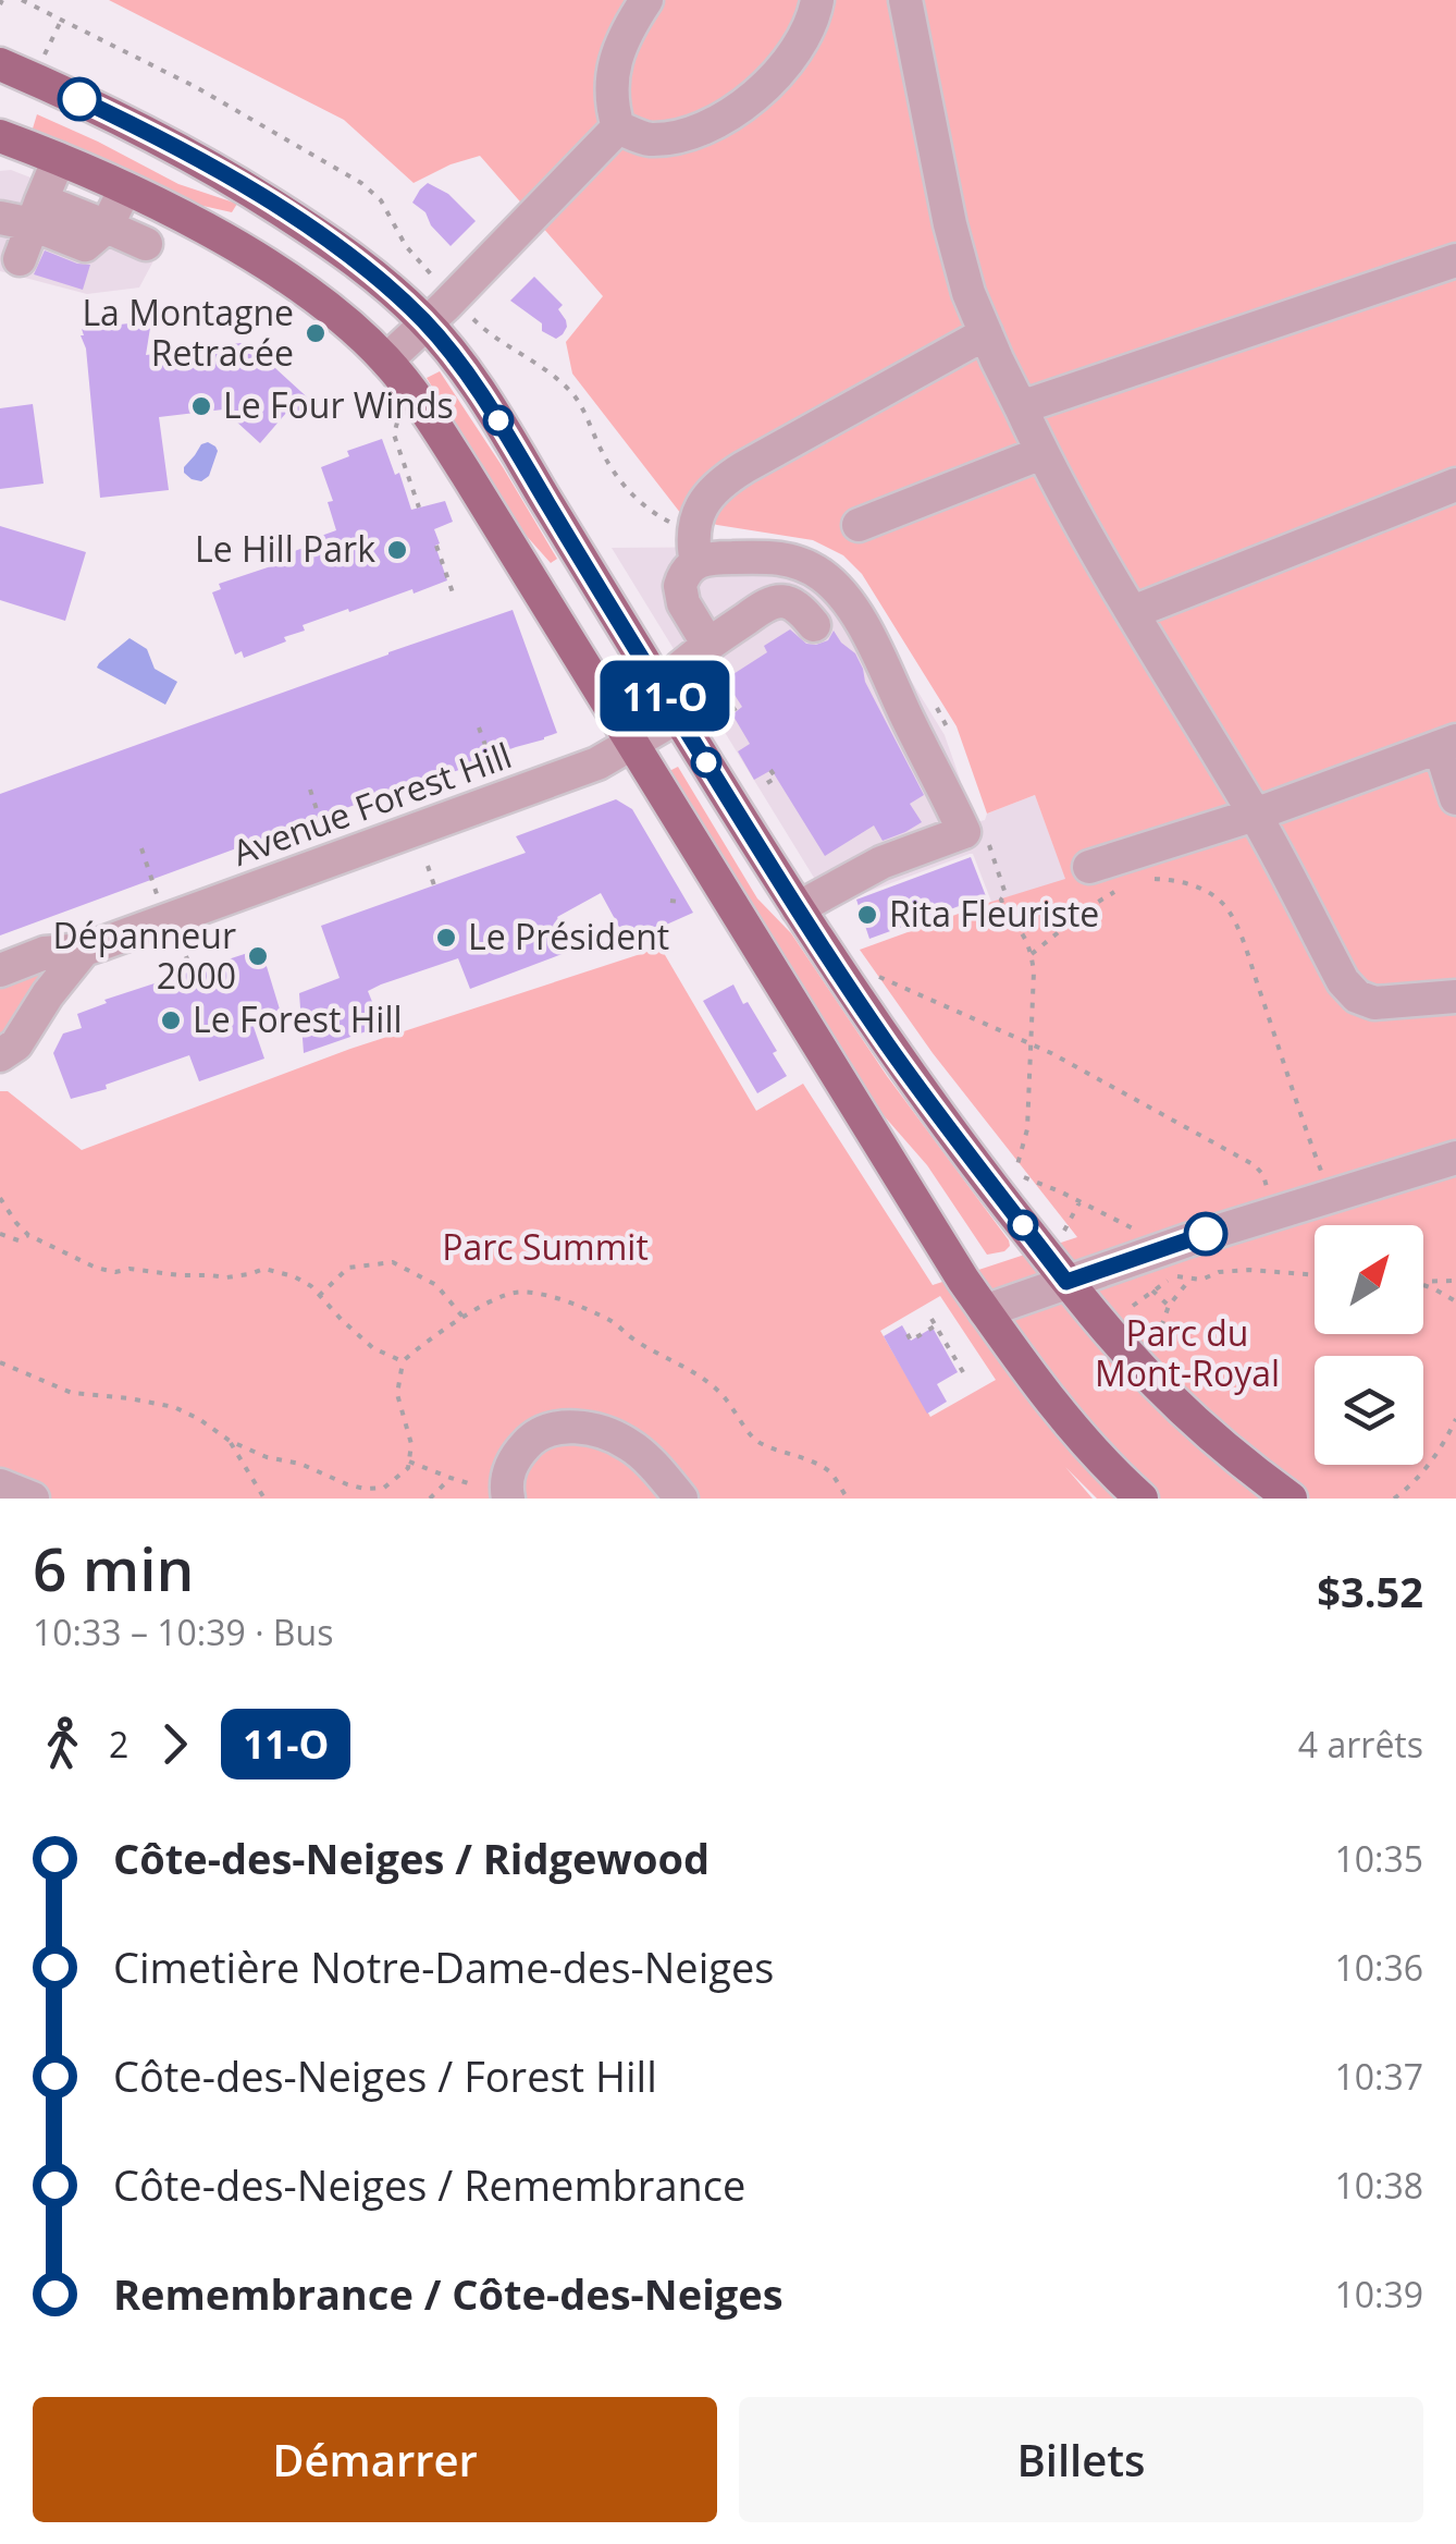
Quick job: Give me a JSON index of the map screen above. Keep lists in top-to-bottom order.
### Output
{
  "streets": {
    "street": ["Avenue Forest Hill"]
  },
  "parks": ["Parc Summit", "Parc du Mont-Royal"],
  "places": [
    "La Montagne Retracée",
    "Le Four Winds",
    "Le Hill Park",
    "Rita Fleuriste",
    "Le Président",
    "Dépanneur 2000",
    "Le Forest Hill"
  ],
  "lines": ["bus line 11-O"],
  "north": "top right",
  "page": {
    "on_map": "11-O",
    "heading": ["6 min", "10:33 – 10:39 · Bus", "$3.52"],
    "legs": ["2", "11-O", "4 arrêts"],
    "list": [
      {
        "name": "Côte-des-Neiges / Ridgewood",
        "value": "10:35"
      },
      {
        "name": "Cimetière Notre-Dame-des-Neiges",
        "value": "10:36"
      },
      {
        "name": "Côte-des-Neiges / Forest Hill",
        "value": "10:37"
      },
      {
        "name": "Côte-des-Neiges / Remembrance",
        "value": "10:38"
      },
      {
        "name": "Remembrance / Côte-des-Neiges",
        "value": "10:39"
      }
    ],
    "buttons": ["Démarrer", "Billets"]
  }
}
